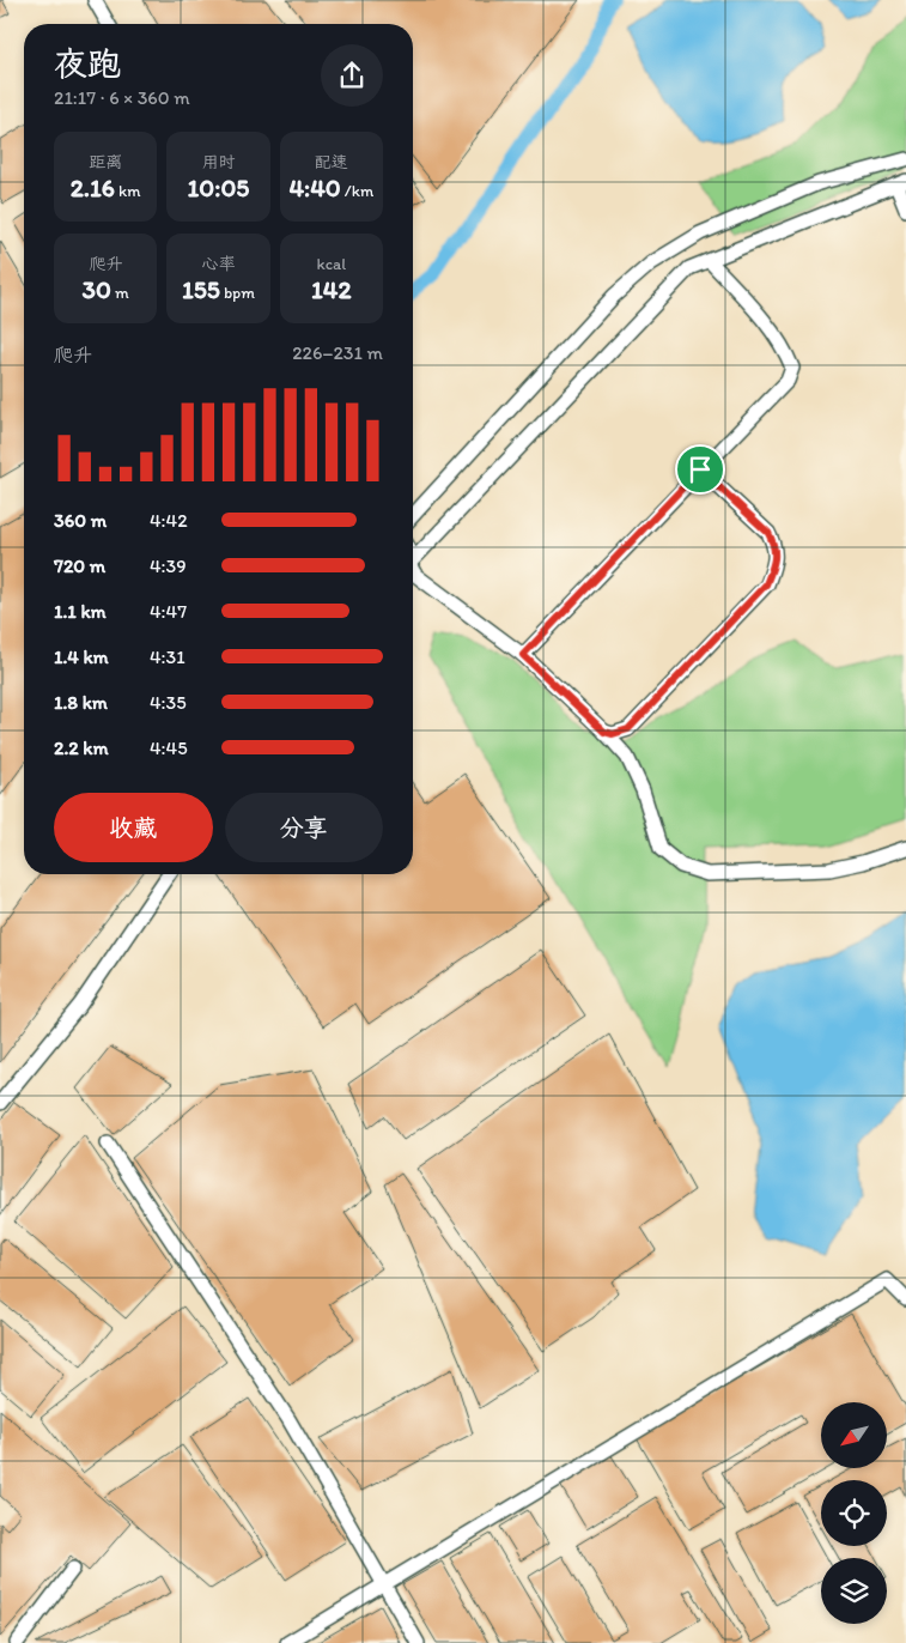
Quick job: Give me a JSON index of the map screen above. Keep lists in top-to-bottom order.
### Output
{
  "north": "bottom left",
  "page": {
    "heading": ["夜跑", "21:17 · 6 × 360 m"],
    "stats": [
      ["距离", "2.16 km"],
      ["用时", "10:05"],
      ["配速", "4:40 /km"],
      ["爬升", "30 m"],
      ["心率", "155 bpm"],
      ["kcal", "142"]
    ],
    "chart": ["爬升", "226–231 m"],
    "list": [
      {
        "name": "360 m",
        "note": "4:42"
      },
      {
        "name": "720 m",
        "note": "4:39"
      },
      {
        "name": "1.1 km",
        "note": "4:47"
      },
      {
        "name": "1.4 km",
        "note": "4:31"
      },
      {
        "name": "1.8 km",
        "note": "4:35"
      },
      {
        "name": "2.2 km",
        "note": "4:45"
      }
    ],
    "buttons": ["收藏", "分享"]
  }
}
